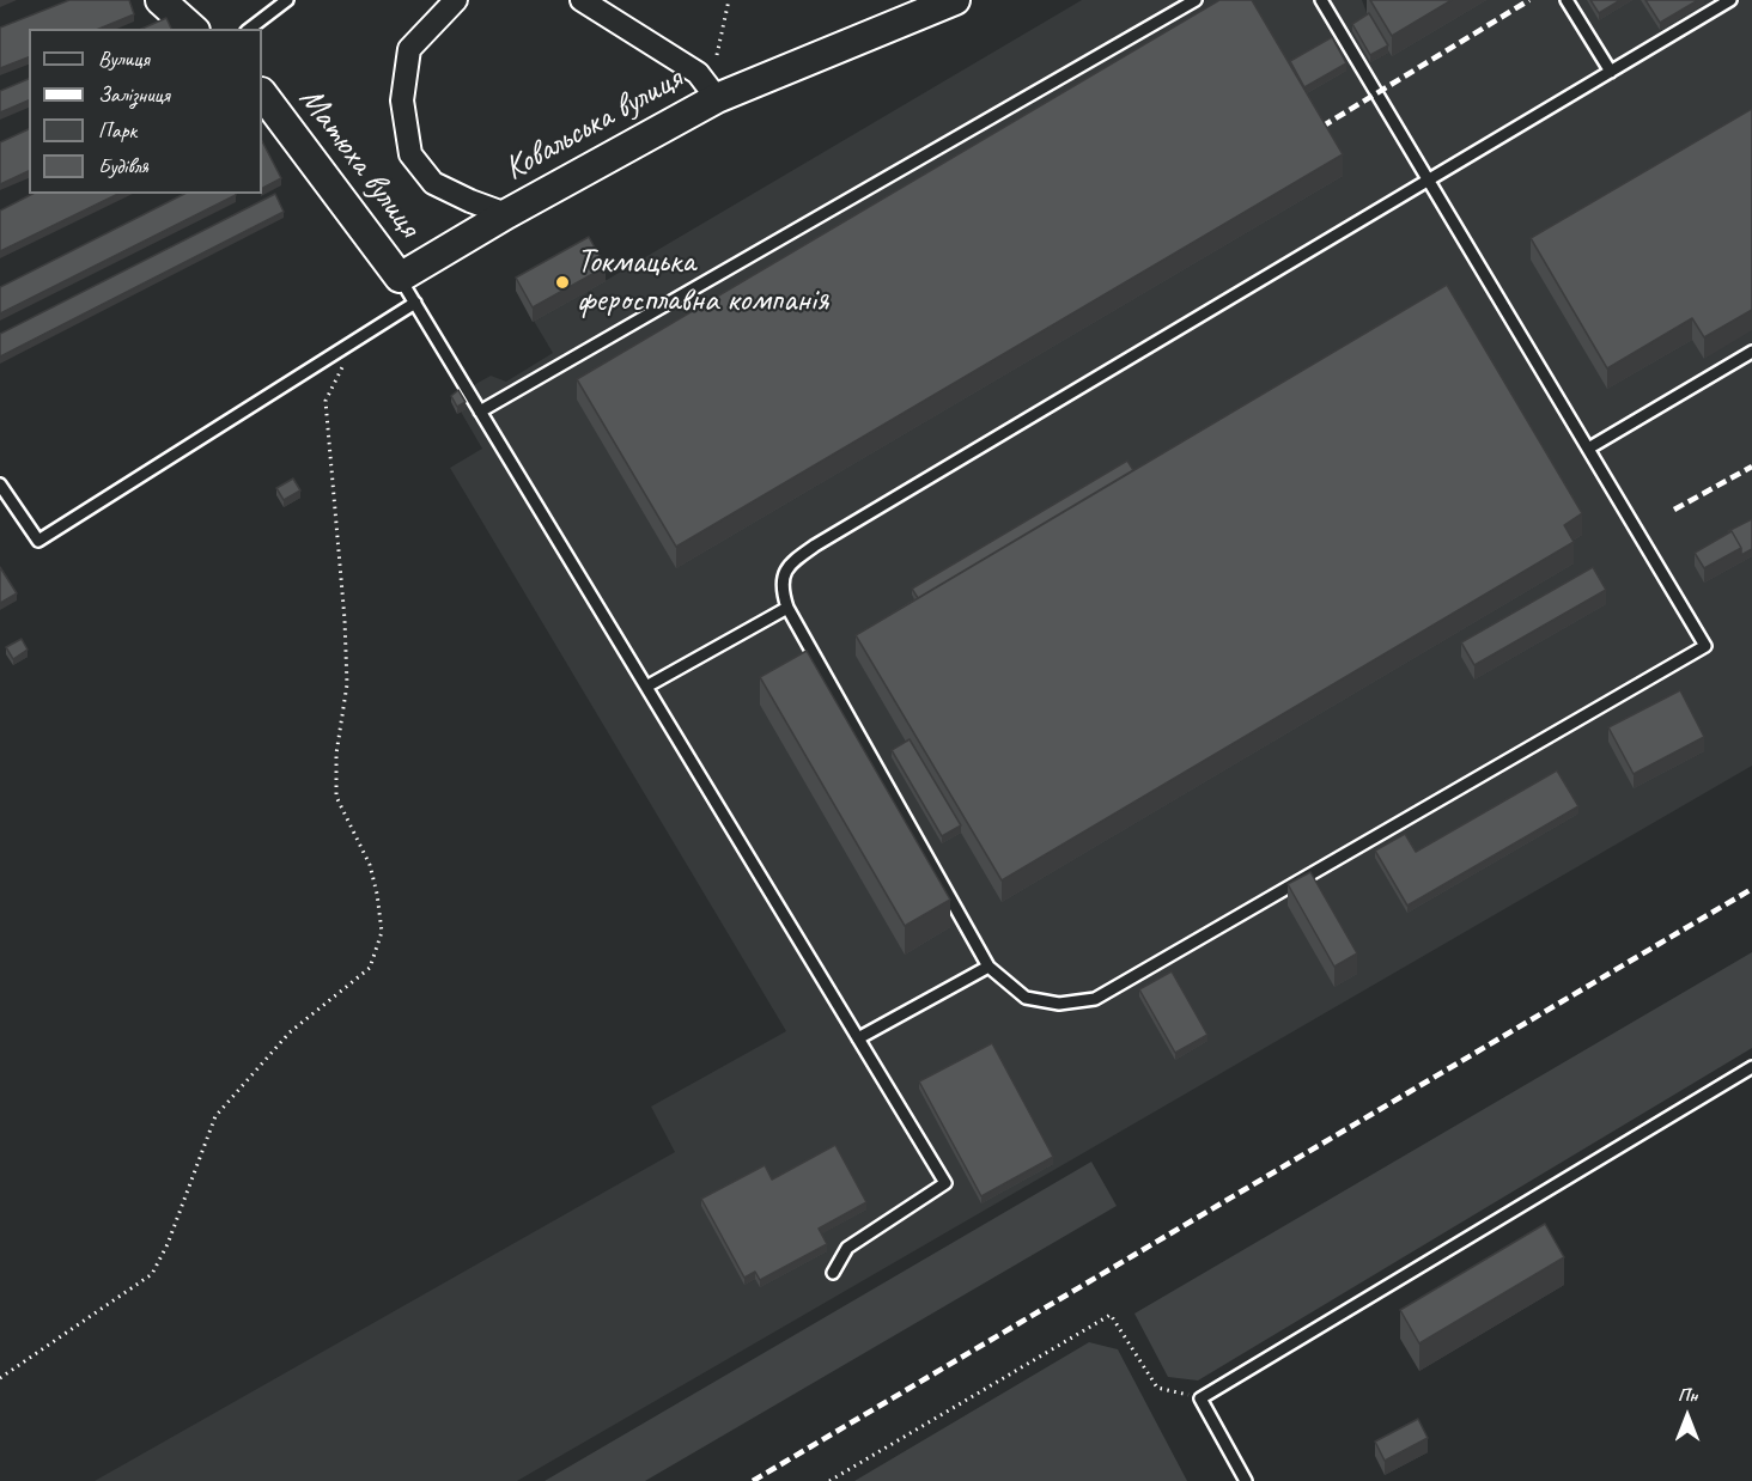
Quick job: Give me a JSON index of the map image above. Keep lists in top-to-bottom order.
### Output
{
  "streets": {
    "street": ["Ковальська вулиця", "Матюха вулиця"]
  },
  "crossings": [
    ["Ковальська вулиця", "Матюха вулиця"]
  ],
  "places": ["Токмацька феросплавна компанія"],
  "legend": [
    "Вулиця",
    "Залізниця",
    "Парк",
    "Будівля"
  ],
  "north": "top"
}
